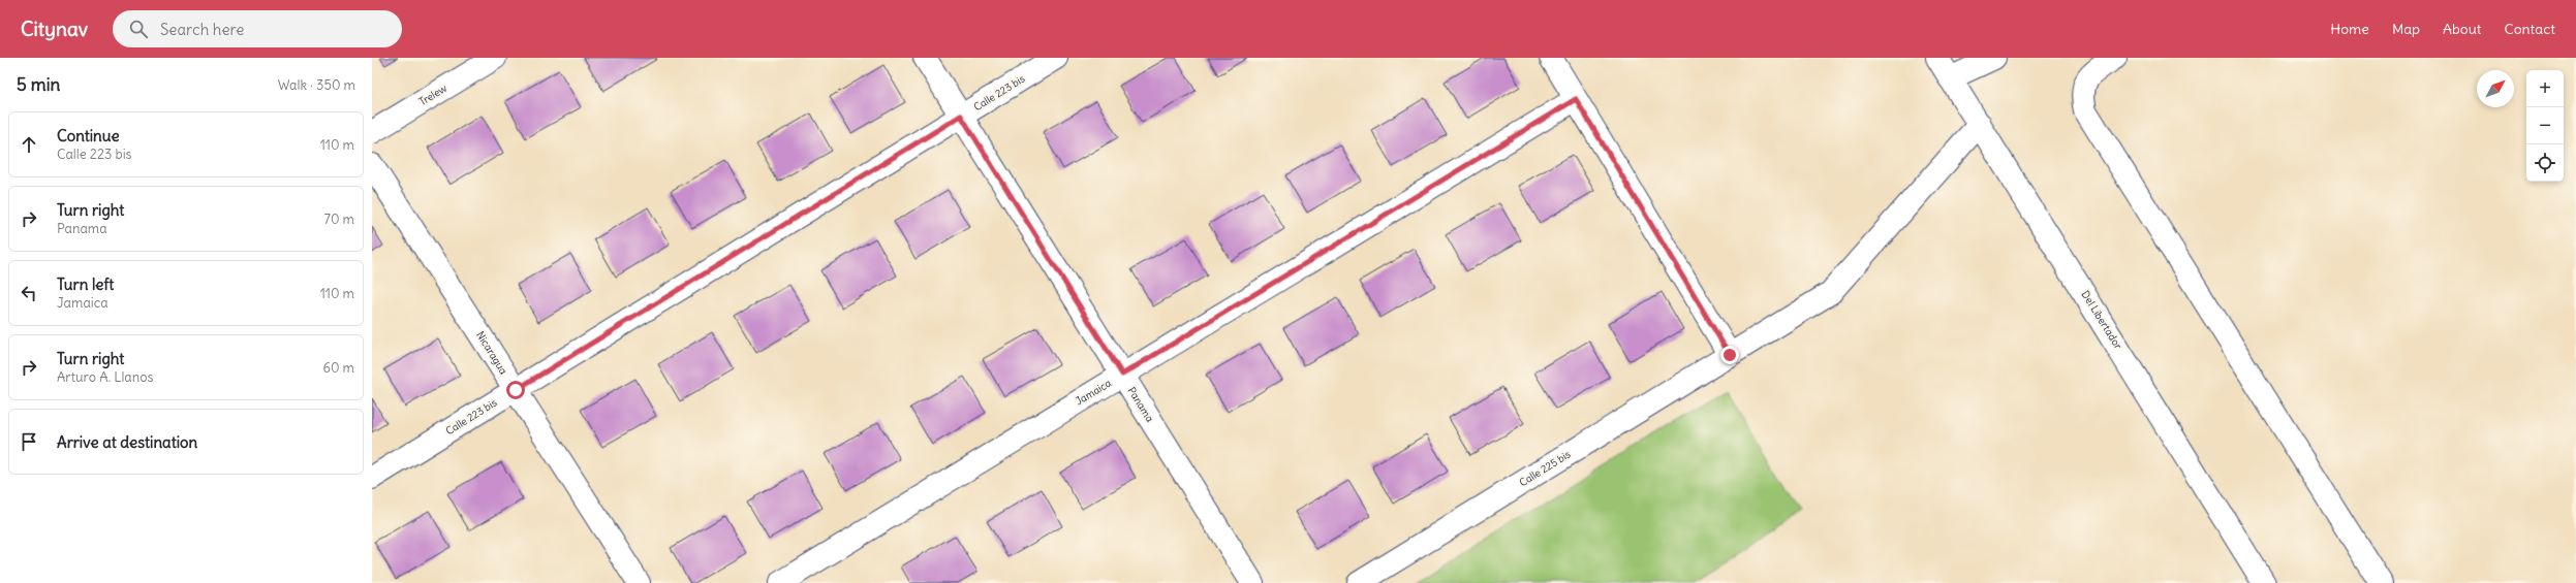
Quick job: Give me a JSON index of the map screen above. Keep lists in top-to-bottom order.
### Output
{
  "streets": {
    "street": [
      "Calle 223 bis",
      "Trelew",
      "Del Libertador",
      "Nicaragua",
      "Jamaica",
      "Panama",
      "Calle 225 bis"
    ]
  },
  "crossings": [
    ["Calle 223 bis", "Nicaragua"],
    ["Calle 223 bis", "Panama"],
    ["Del Libertador", "Calle 225 bis"],
    ["Jamaica", "Panama"]
  ],
  "north": "top right",
  "page": {
    "header": "Citynav",
    "search": "Search here",
    "nav": [
      "Home",
      "Map",
      "About",
      "Contact"
    ],
    "heading": ["5 min", "Walk · 350 m"],
    "map_buttons": ["+", "−"],
    "list": [
      ["Continue", "Calle 223 bis", "110 m"],
      ["Turn right", "Panama", "70 m"],
      ["Turn left", "Jamaica", "110 m"],
      ["Turn right", "Arturo A. Llanos", "60 m"],
      "Arrive at destination"
    ]
  }
}
